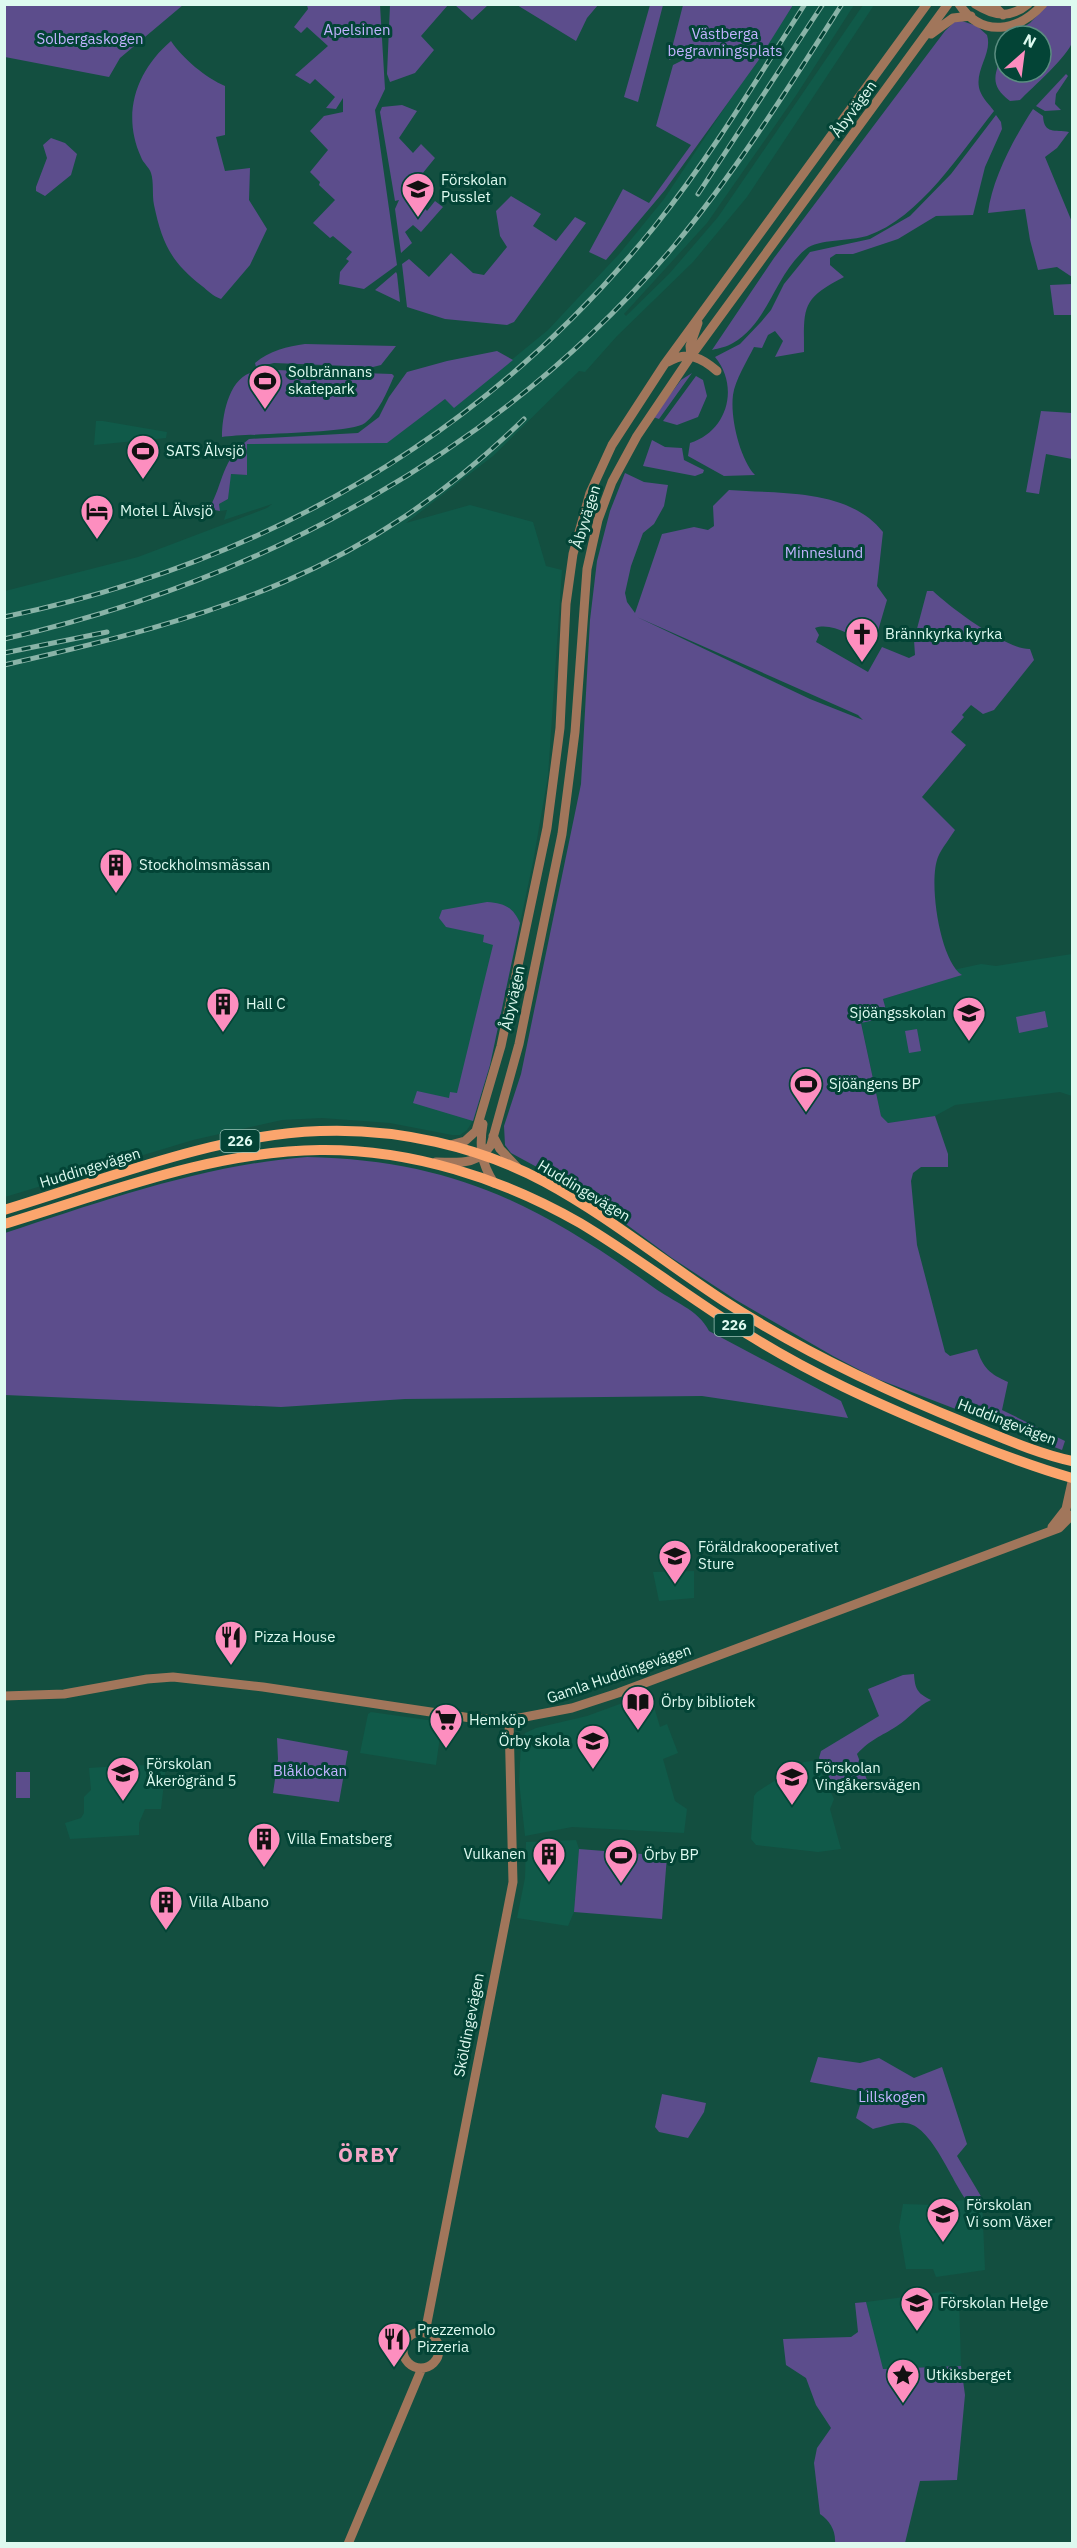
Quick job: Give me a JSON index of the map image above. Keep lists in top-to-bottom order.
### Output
{
  "streets": {
    "main road": ["226", "Huddingevägen"],
    "street": ["Åbyvägen", "Gamla Huddingevägen", "Sköldingevägen"]
  },
  "crossings": [
    ["Åbyvägen", "Huddingevägen"],
    ["Huddingevägen", "Gamla Huddingevägen"],
    ["Gamla Huddingevägen", "Sköldingevägen"]
  ],
  "districts": ["ÖRBY"],
  "parks": [
    "Apelsinen",
    "Västberga begravningsplats",
    "Solbergaskogen",
    "Minneslund",
    "Blåklockan",
    "Lillskogen"
  ],
  "places": {
    "school or university": [
      "Förskolan Pusslet",
      "Sjöängsskolan",
      "Föräldrakooperativet Sture",
      "Örby skola",
      "Förskolan Åkerögränd 5",
      "Förskolan Vingåkersvägen",
      "Förskolan Vi som Växer",
      "Förskolan Helge"
    ],
    "sports": [
      "Solbrännans skatepark",
      "SATS Älvsjö",
      "Sjöängens BP",
      "Örby BP"
    ],
    "hotel": ["Motel L Älvsjö"],
    "church": ["Brännkyrka kyrka"],
    "building": [
      "Stockholmsmässan",
      "Hall C",
      "Villa Ematsberg",
      "Vulkanen",
      "Villa Albano"
    ],
    "restaurant": ["Pizza House", "Prezzemolo Pizzeria"],
    "library": ["Örby bibliotek"],
    "supermarket": ["Hemköp"],
    "place": ["Utkiksberget"]
  },
  "north": "top right"
}
